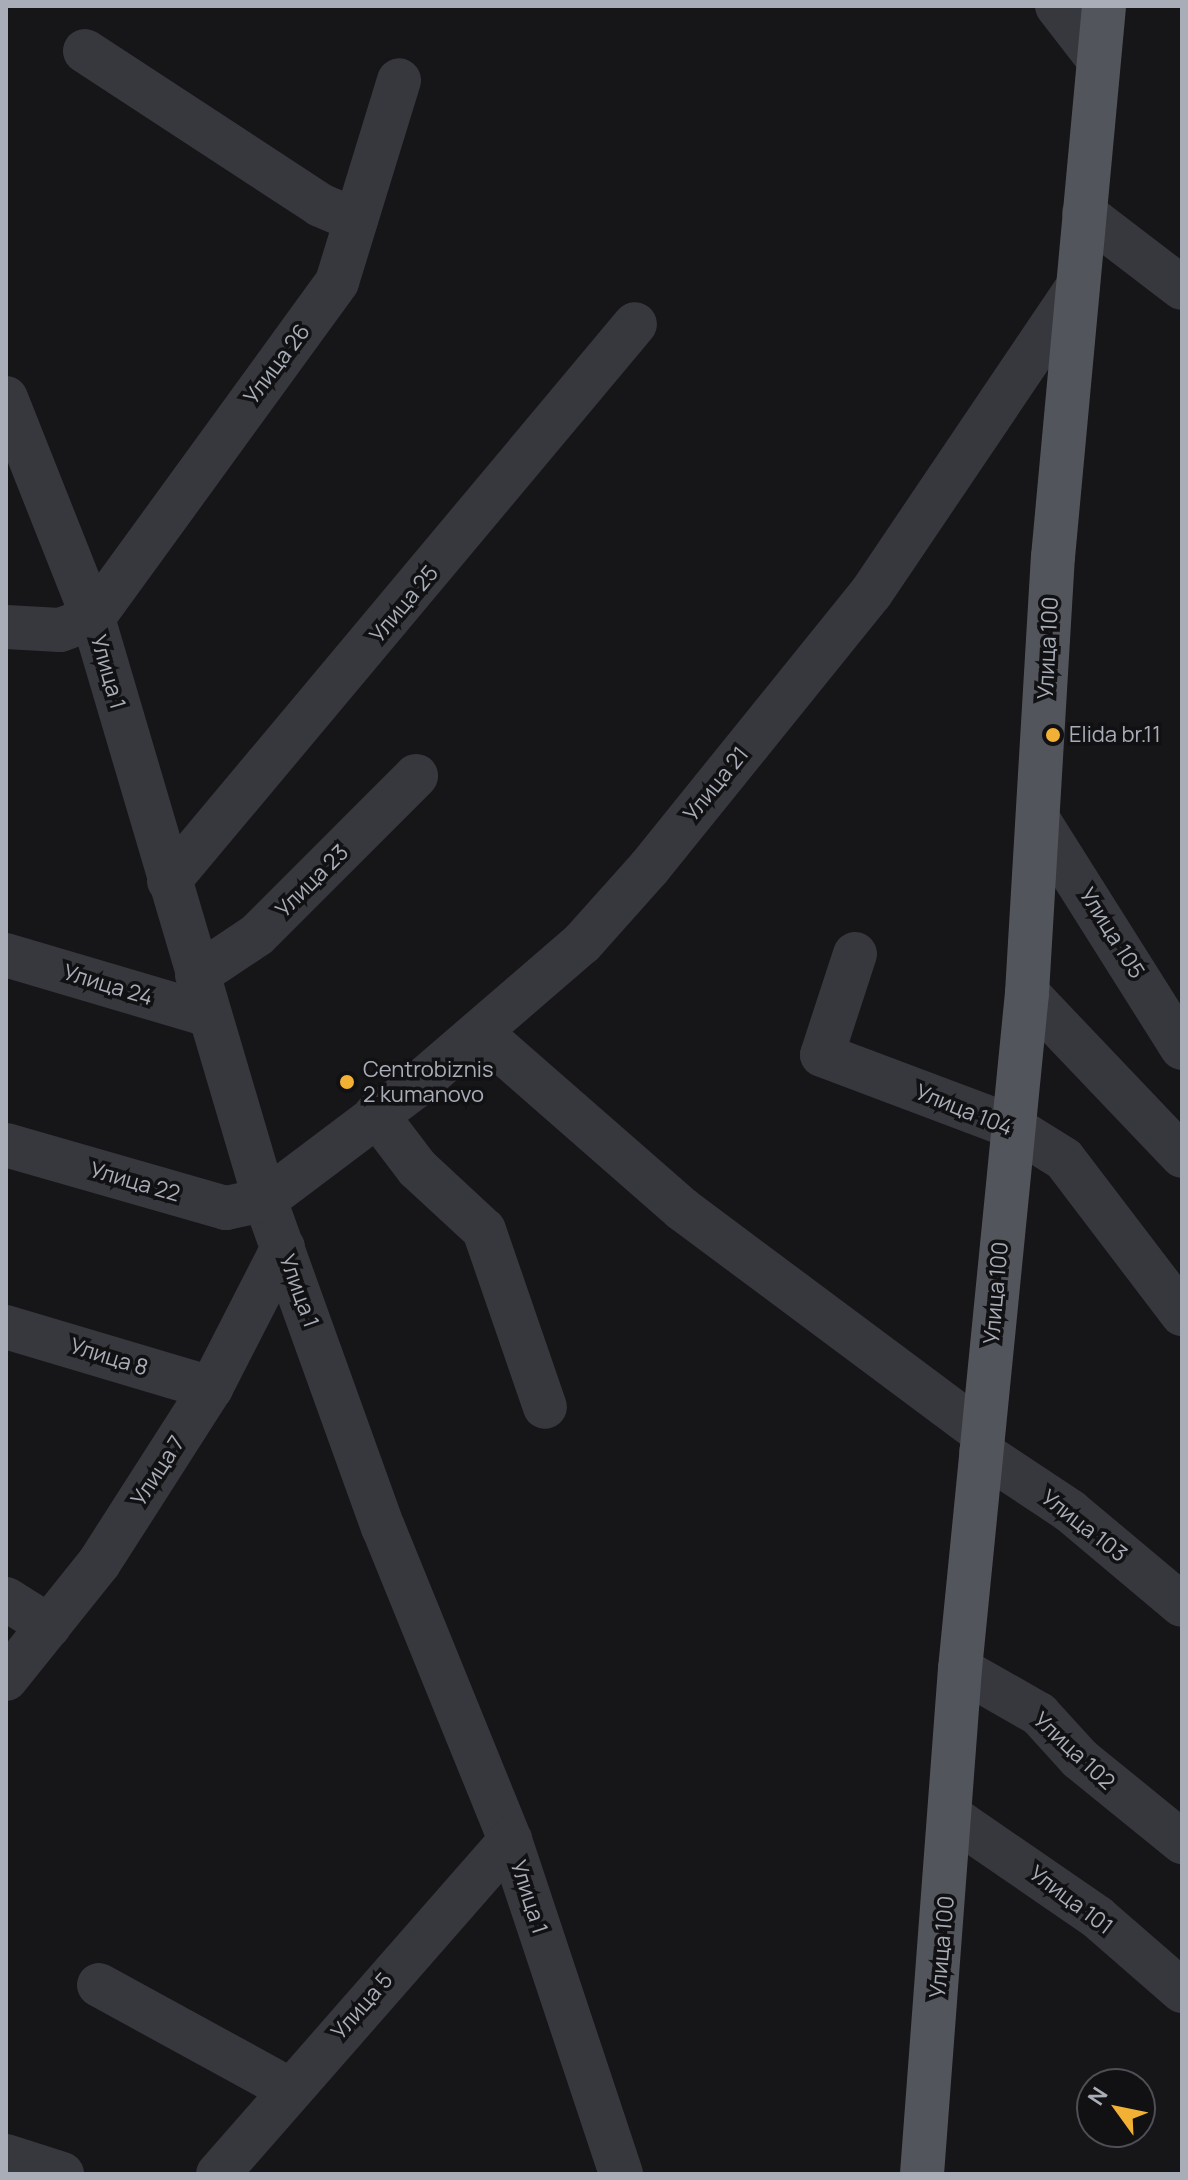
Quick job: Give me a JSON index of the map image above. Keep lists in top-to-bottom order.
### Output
{
  "streets": {
    "main road": ["Улица 100"],
    "street": [
      "Улица 26",
      "Улица 25",
      "Улица 1",
      "Улица 21",
      "Улица 23",
      "Улица 105",
      "Улица 24",
      "Улица 104",
      "Улица 22",
      "Улица 8",
      "Улица 7",
      "Улица 103",
      "Улица 102",
      "Улица 101",
      "Улица 5"
    ]
  },
  "crossings": [
    ["Улица 26", "Улица 1"],
    ["Улица 25", "Улица 1"],
    ["Улица 100", "Улица 21"],
    ["Улица 100", "Улица 105"],
    ["Улица 100", "Улица 104"],
    ["Улица 100", "Улица 103"],
    ["Улица 100", "Улица 102"],
    ["Улица 100", "Улица 101"],
    ["Улица 1", "Улица 21"],
    ["Улица 1", "Улица 23"],
    ["Улица 1", "Улица 24"],
    ["Улица 1", "Улица 22"],
    ["Улица 1", "Улица 7"],
    ["Улица 1", "Улица 5"],
    ["Улица 21", "Улица 22"],
    ["Улица 23", "Улица 24"],
    ["Улица 8", "Улица 7"]
  ],
  "places": ["Elida br.11", "Centrobiznis 2 kumanovo"],
  "north": "top left"
}
